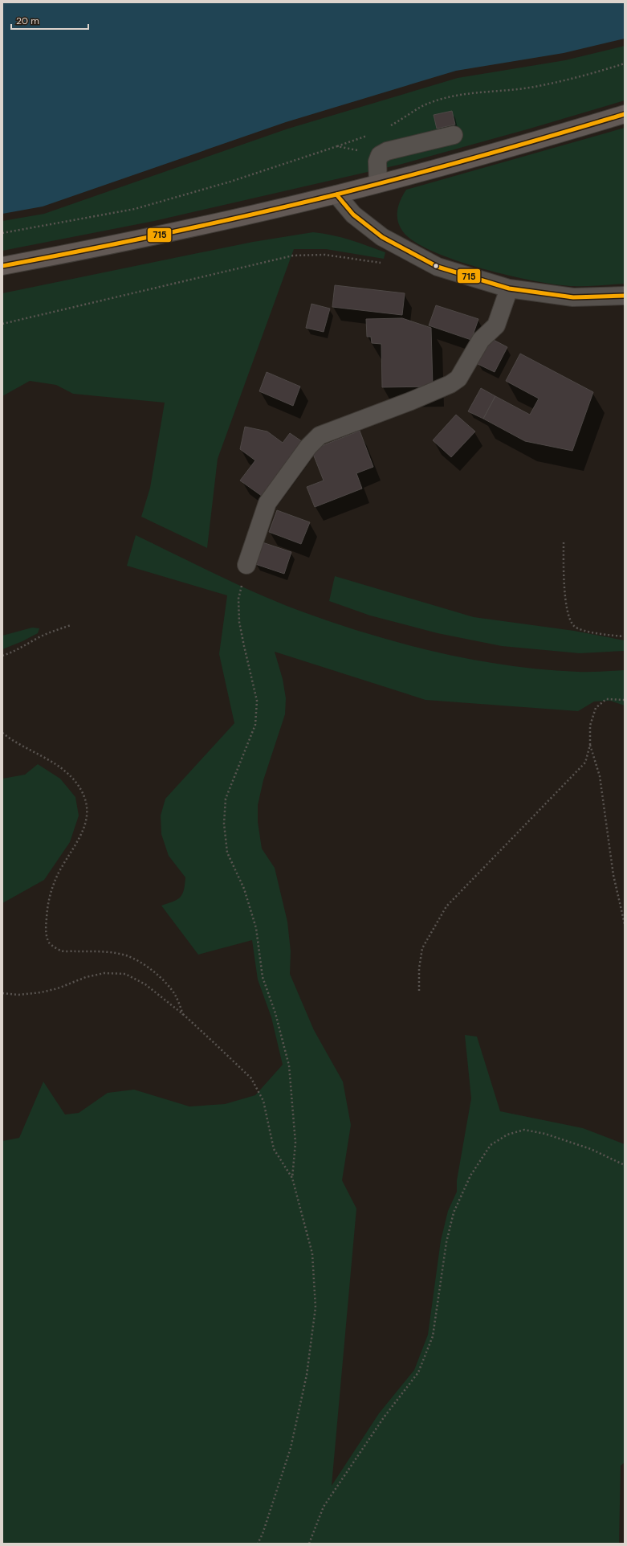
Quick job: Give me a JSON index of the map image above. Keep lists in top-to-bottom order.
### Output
{
  "lines": ["transit line 715"],
  "scale_bar": "20 m"
}
